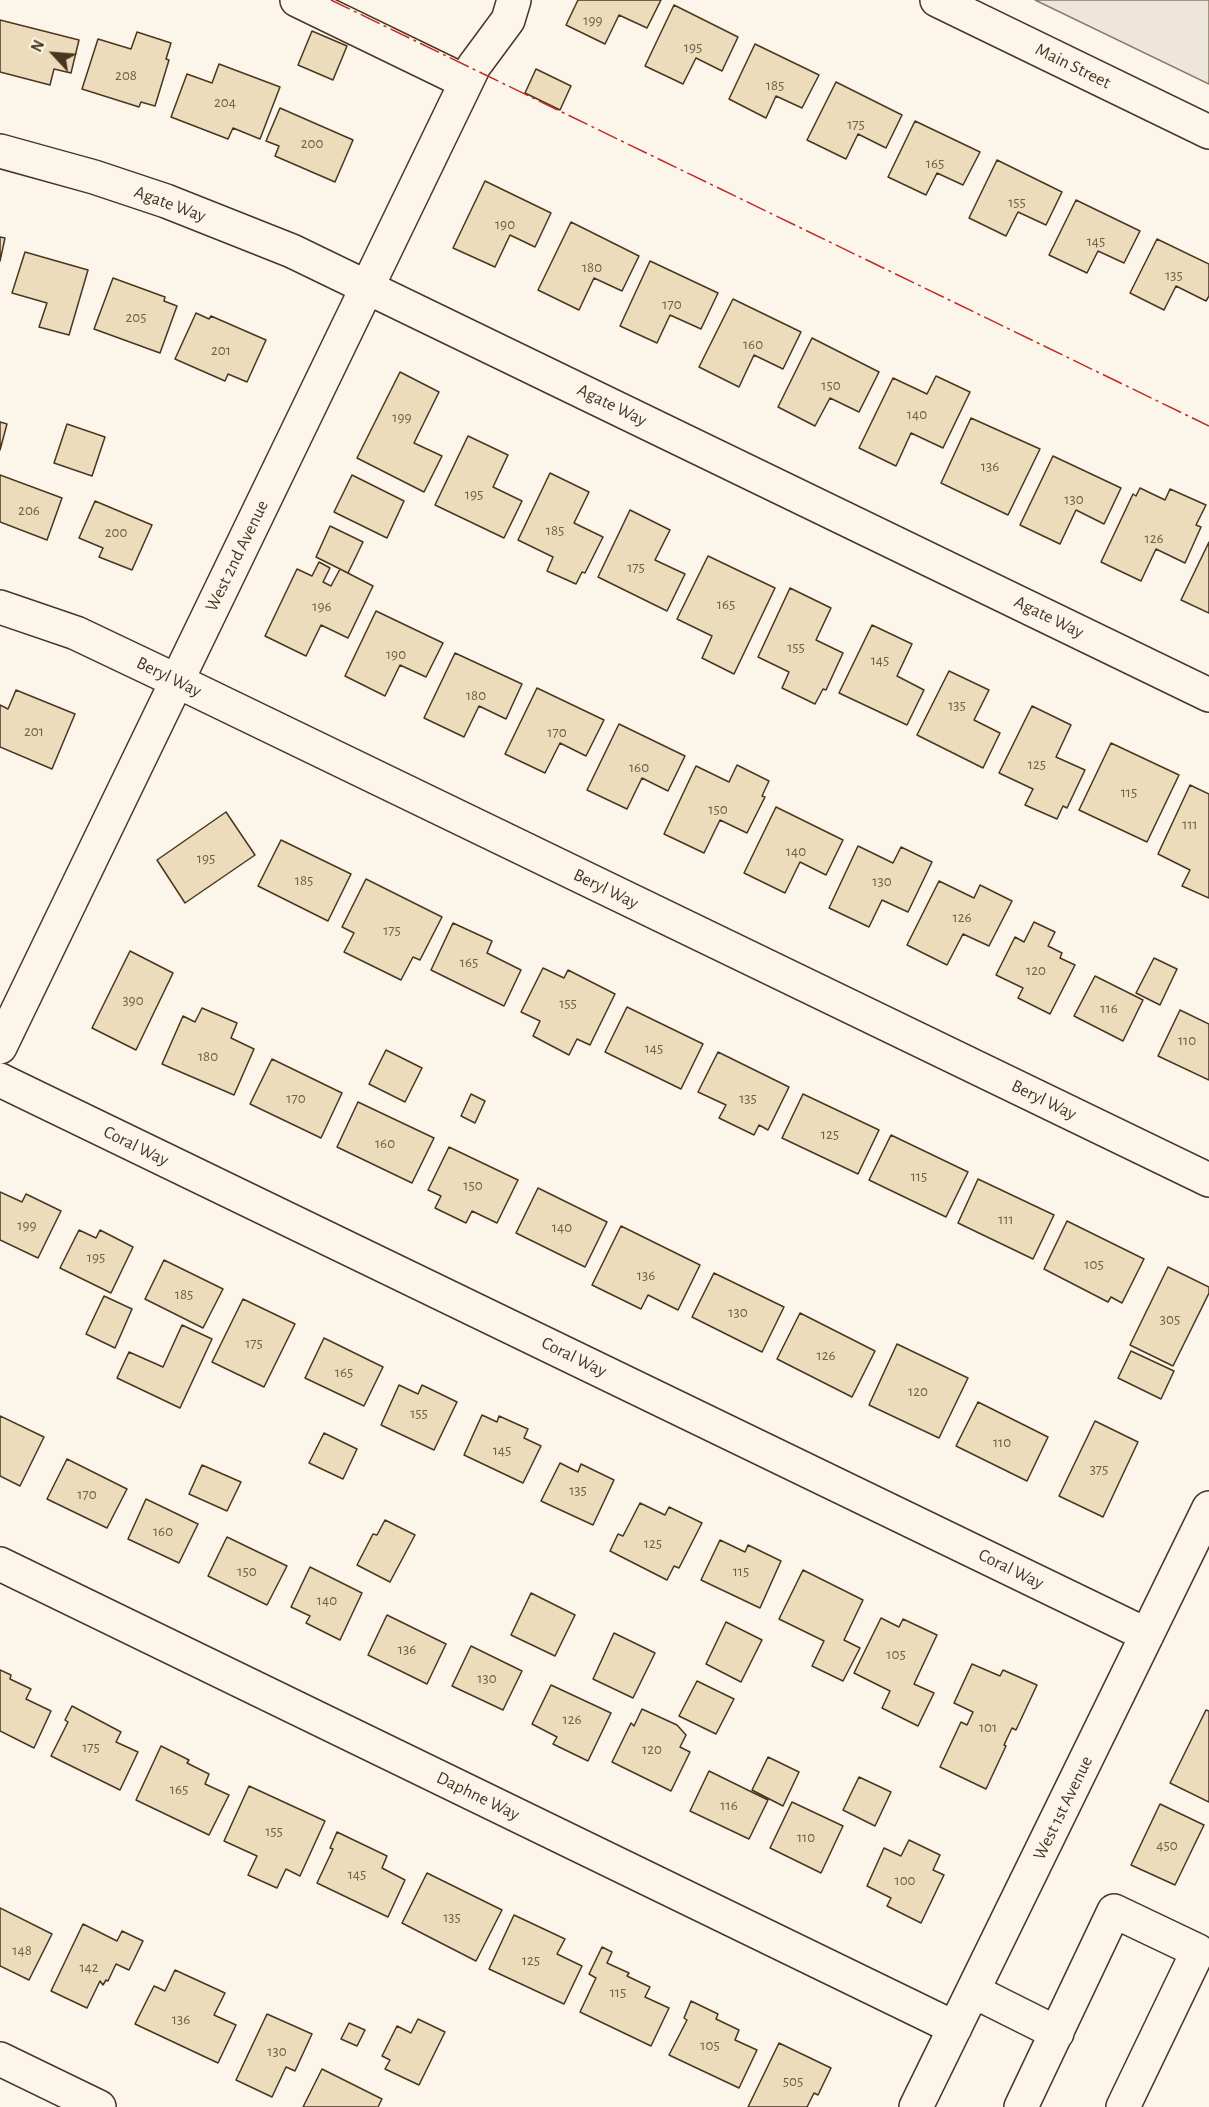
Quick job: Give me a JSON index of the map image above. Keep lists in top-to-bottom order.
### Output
{
  "streets": {
    "street": [
      "Main Street",
      "Agate Way",
      "West 2nd Avenue",
      "Beryl Way",
      "Coral Way",
      "Daphne Way",
      "West 1st Avenue"
    ]
  },
  "crossings": [
    ["Agate Way", "West 2nd Avenue"],
    ["West 2nd Avenue", "Beryl Way"],
    ["Coral Way", "West 1st Avenue"],
    ["Daphne Way", "West 1st Avenue"]
  ],
  "house_numbers": [
    "199",
    "195",
    "208",
    "185",
    "204",
    "175",
    "200",
    "165",
    "155",
    "190",
    "145",
    "180",
    "135",
    "170",
    "205",
    "160",
    "201",
    "150",
    "140",
    "199",
    "136",
    "195",
    "130",
    "206",
    "185",
    "200",
    "126",
    "175",
    "165",
    "196",
    "155",
    "190",
    "145",
    "180",
    "135",
    "201",
    "170",
    "125",
    "160",
    "115",
    "150",
    "111",
    "140",
    "195",
    "185",
    "130",
    "126",
    "175",
    "165",
    "120",
    "390",
    "155",
    "116",
    "110",
    "145",
    "180",
    "170",
    "135",
    "125",
    "160",
    "115",
    "150",
    "111",
    "199",
    "140",
    "195",
    "105",
    "136",
    "185",
    "130",
    "305",
    "175",
    "126",
    "165",
    "120",
    "155",
    "110",
    "145",
    "375",
    "135",
    "170",
    "160",
    "125",
    "150",
    "115",
    "140",
    "136",
    "105",
    "130",
    "126",
    "101",
    "175",
    "120",
    "165",
    "116",
    "155",
    "110",
    "450",
    "145",
    "100",
    "135",
    "148",
    "125",
    "142",
    "115",
    "136",
    "105",
    "130",
    "505"
  ],
  "north": "top left"
}
